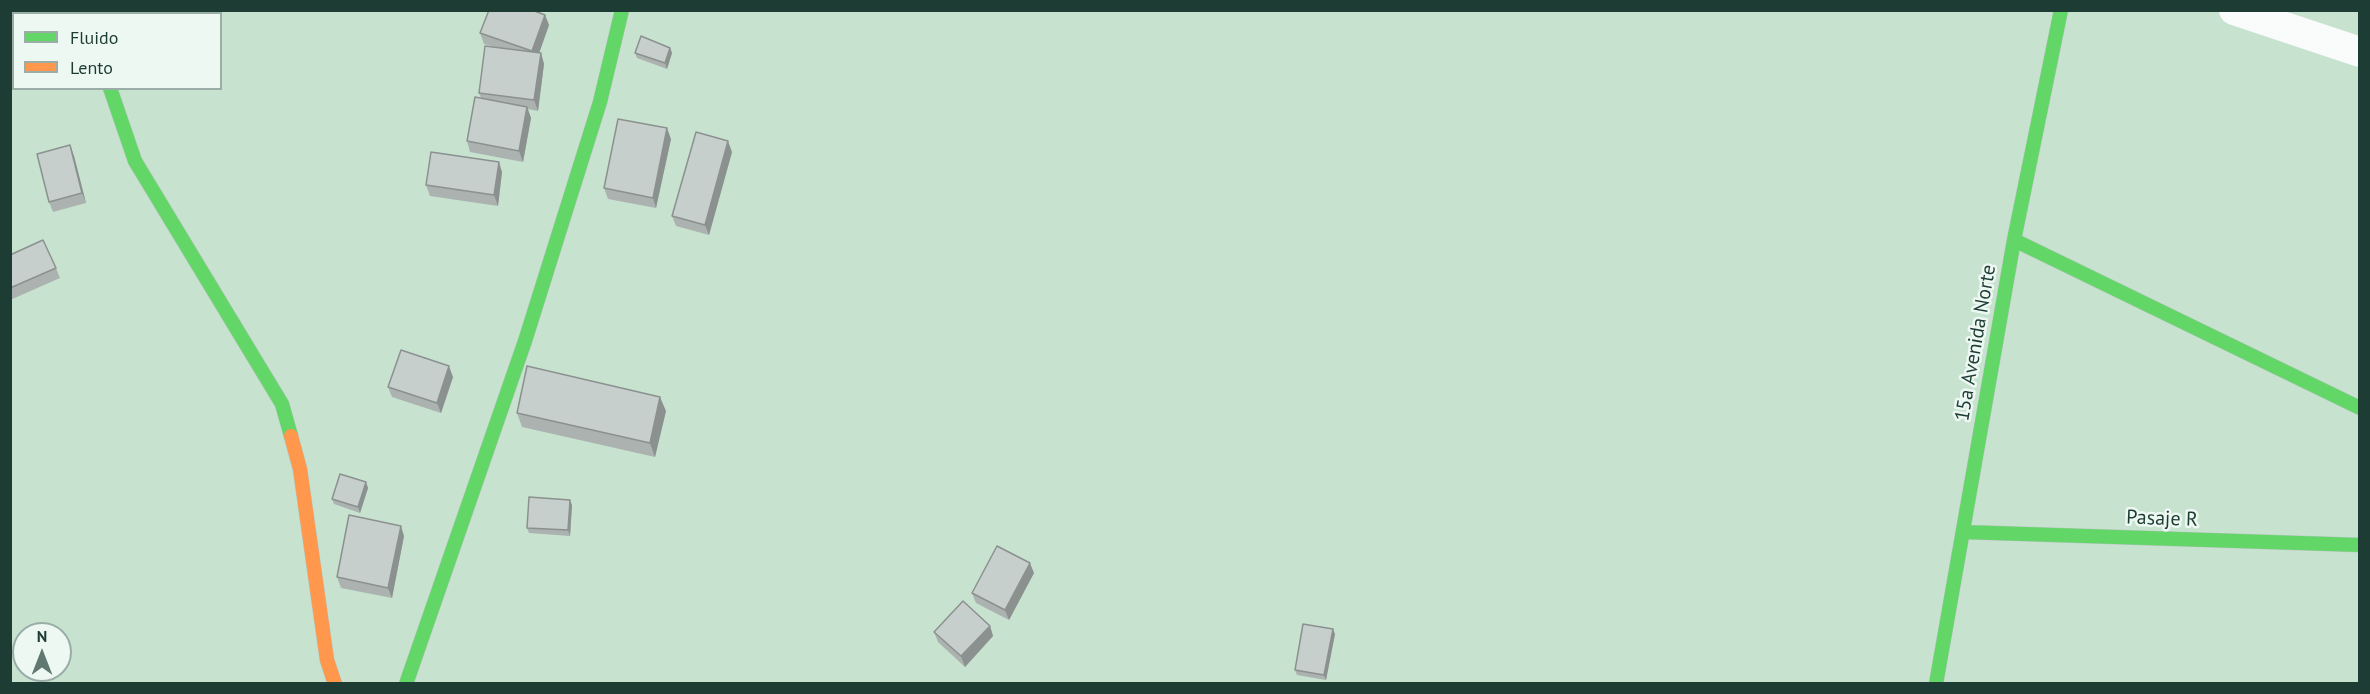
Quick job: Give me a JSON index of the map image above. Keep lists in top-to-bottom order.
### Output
{
  "streets": {
    "street": ["15a Avenida Norte", "Pasaje R"]
  },
  "crossings": [
    ["15a Avenida Norte", "Pasaje R"]
  ],
  "legend": ["Fluido", "Lento"],
  "north": "top"
}
